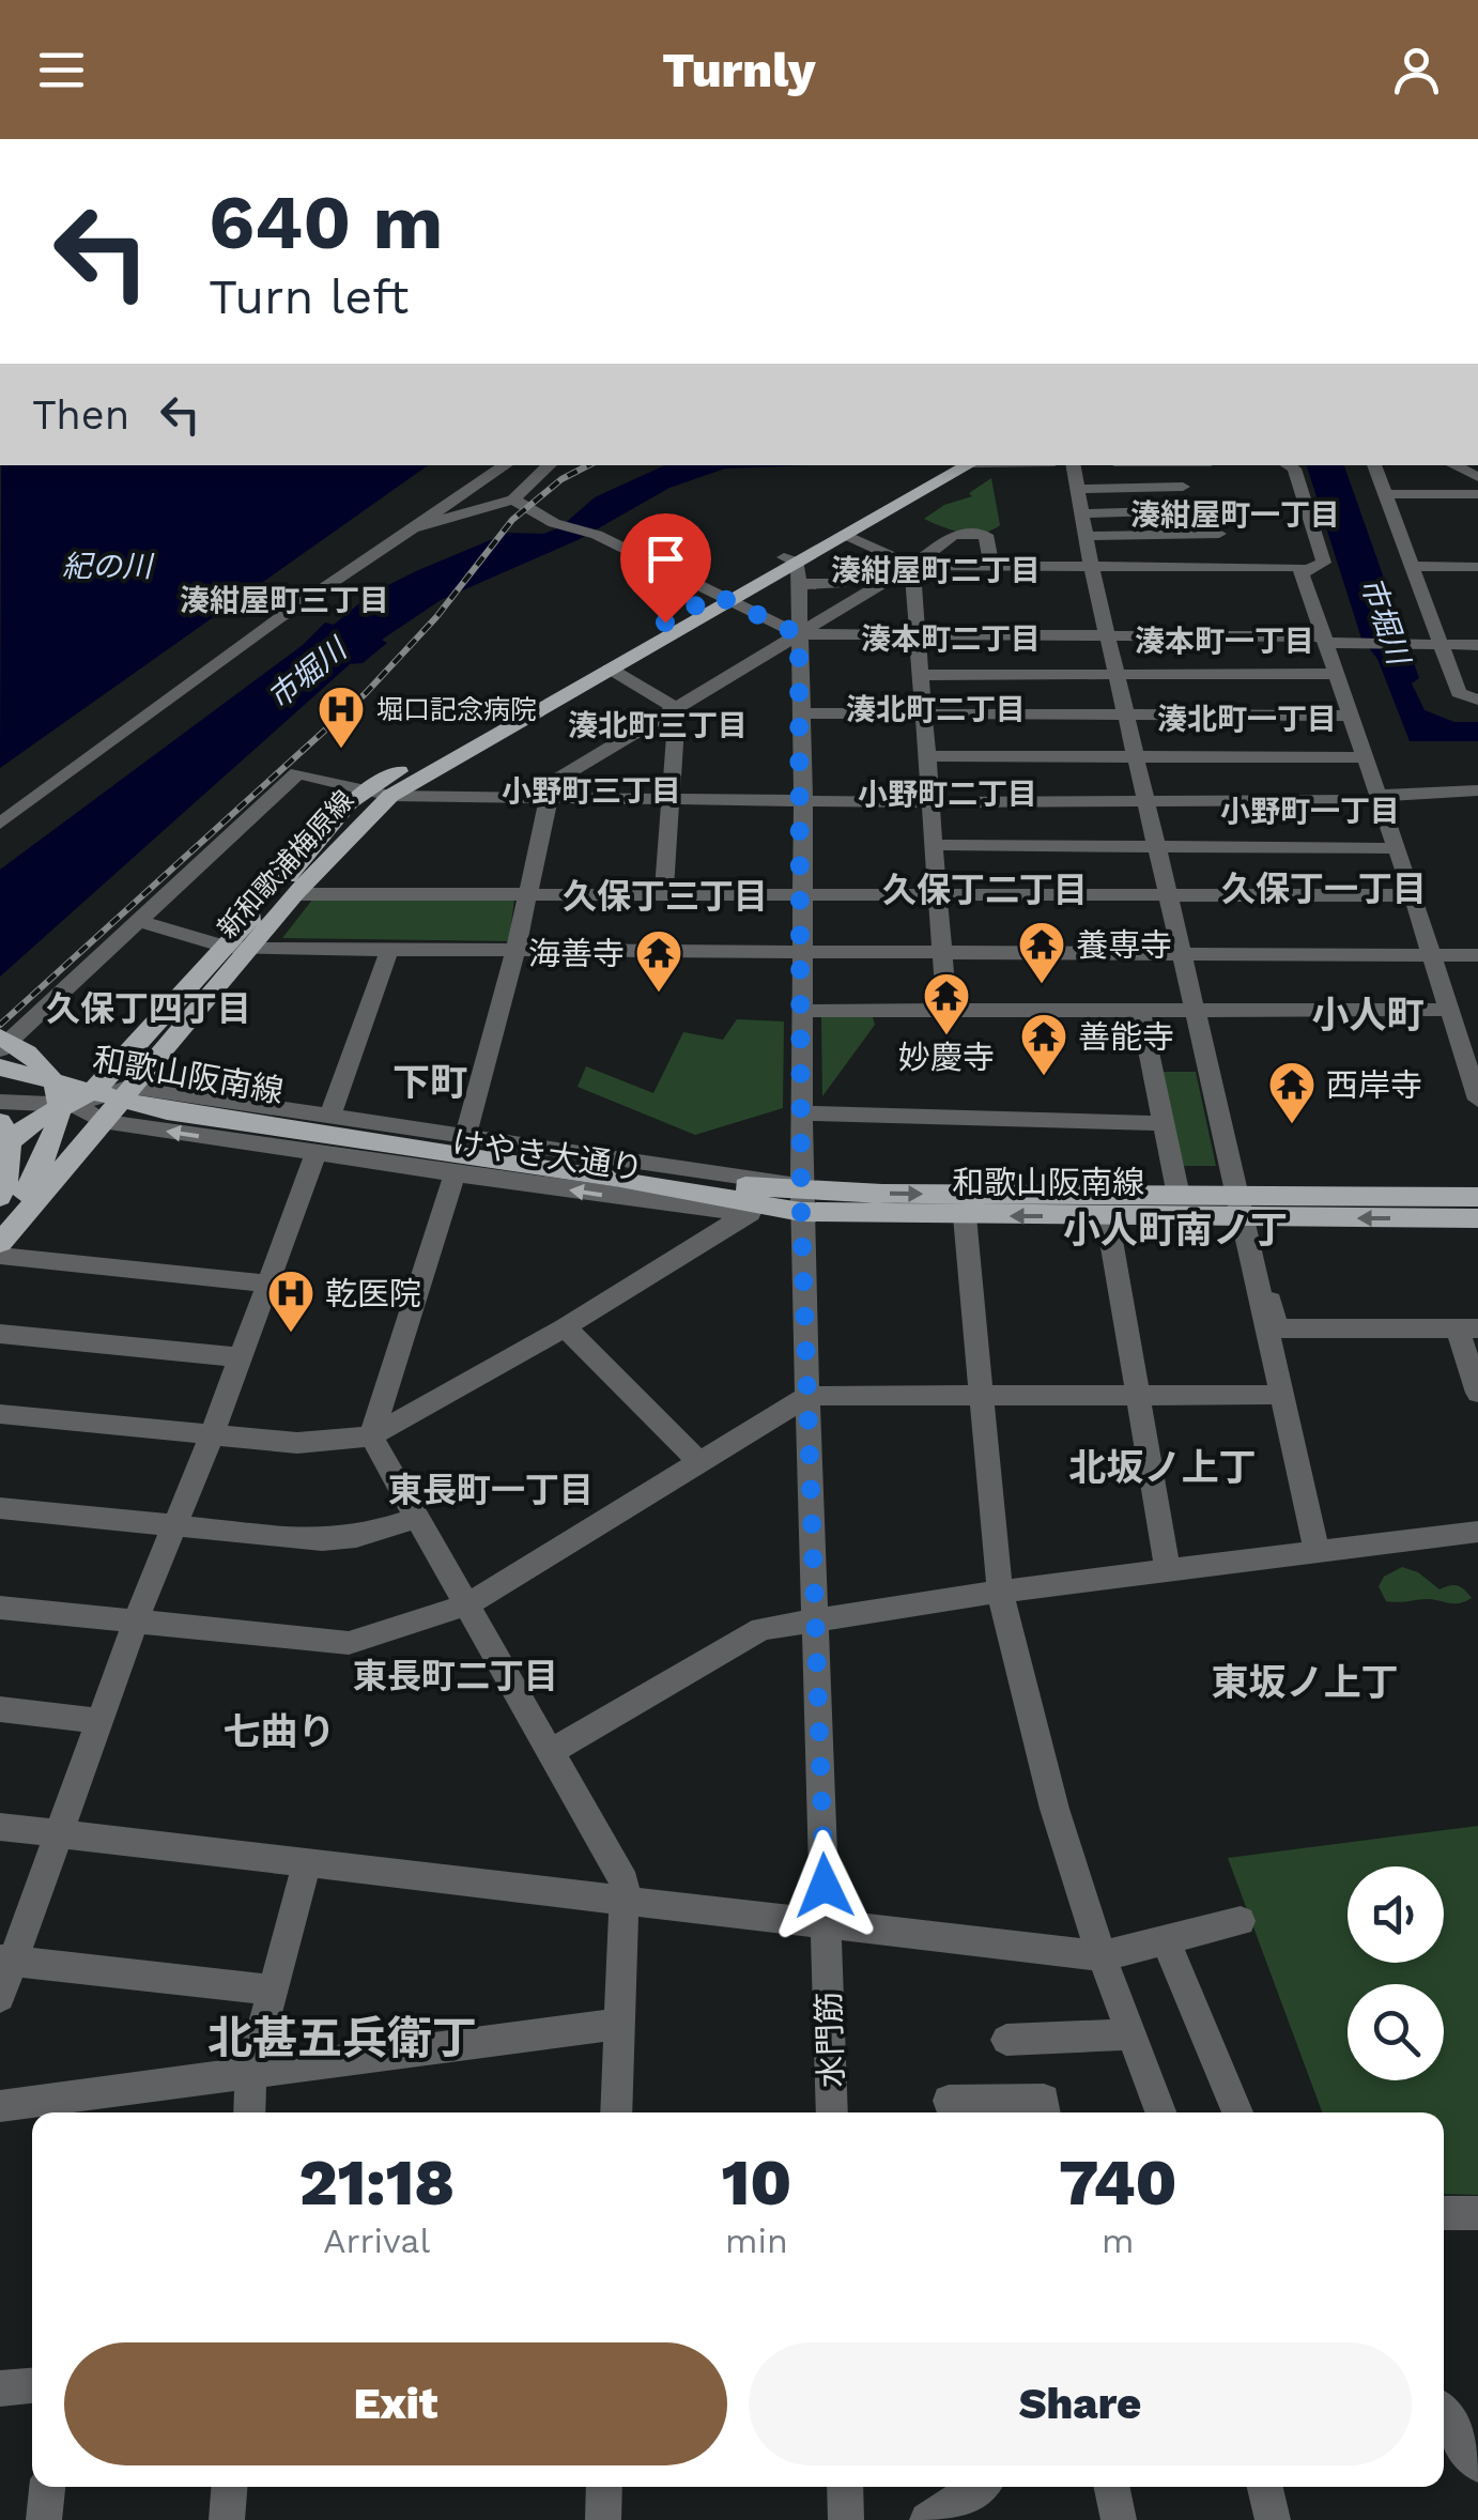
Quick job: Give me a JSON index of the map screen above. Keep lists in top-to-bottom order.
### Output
{
  "streets": {
    "main road": ["新和歌浦梅原線", "和歌山阪南線"],
    "street": ["けやき大通り", "水門筋"]
  },
  "crossings": [
    ["新和歌浦梅原線", "けやき大通り"],
    ["新和歌浦梅原線", "水門筋"],
    ["和歌山阪南線", "けやき大通り"],
    ["和歌山阪南線", "水門筋"],
    ["けやき大通り", "水門筋"]
  ],
  "districts": [
    "湊紺屋町一丁目",
    "湊紺屋町二丁目",
    "湊紺屋町三丁目",
    "湊本町二丁目",
    "湊本町一丁目",
    "湊北町二丁目",
    "湊北町一丁目",
    "湊北町三丁目",
    "小野町三丁目",
    "小野町二丁目",
    "小野町一丁目",
    "久保丁一丁目",
    "久保丁二丁目",
    "久保丁三丁目",
    "久保丁四丁目",
    "小人町",
    "下町",
    "小人町南ノ丁",
    "北坂ノ上丁",
    "東長町一丁目",
    "東長町二丁目",
    "東坂ノ上丁",
    "七曲り",
    "北甚五兵衛丁"
  ],
  "water": ["紀の川", "市堀川"],
  "places": {
    "hospital": ["堀口記念病院", "乾医院"],
    "temple": [
      "養専寺",
      "海善寺",
      "妙慶寺",
      "善能寺",
      "西岸寺"
    ]
  },
  "page": {
    "header": "Turnly",
    "turn": ["640 m", "Turn left"],
    "then": "Then",
    "eta": [
      "21:18",
      "Arrival",
      "10",
      "min",
      "740",
      "m"
    ],
    "buttons": ["Exit", "Share"]
  }
}
